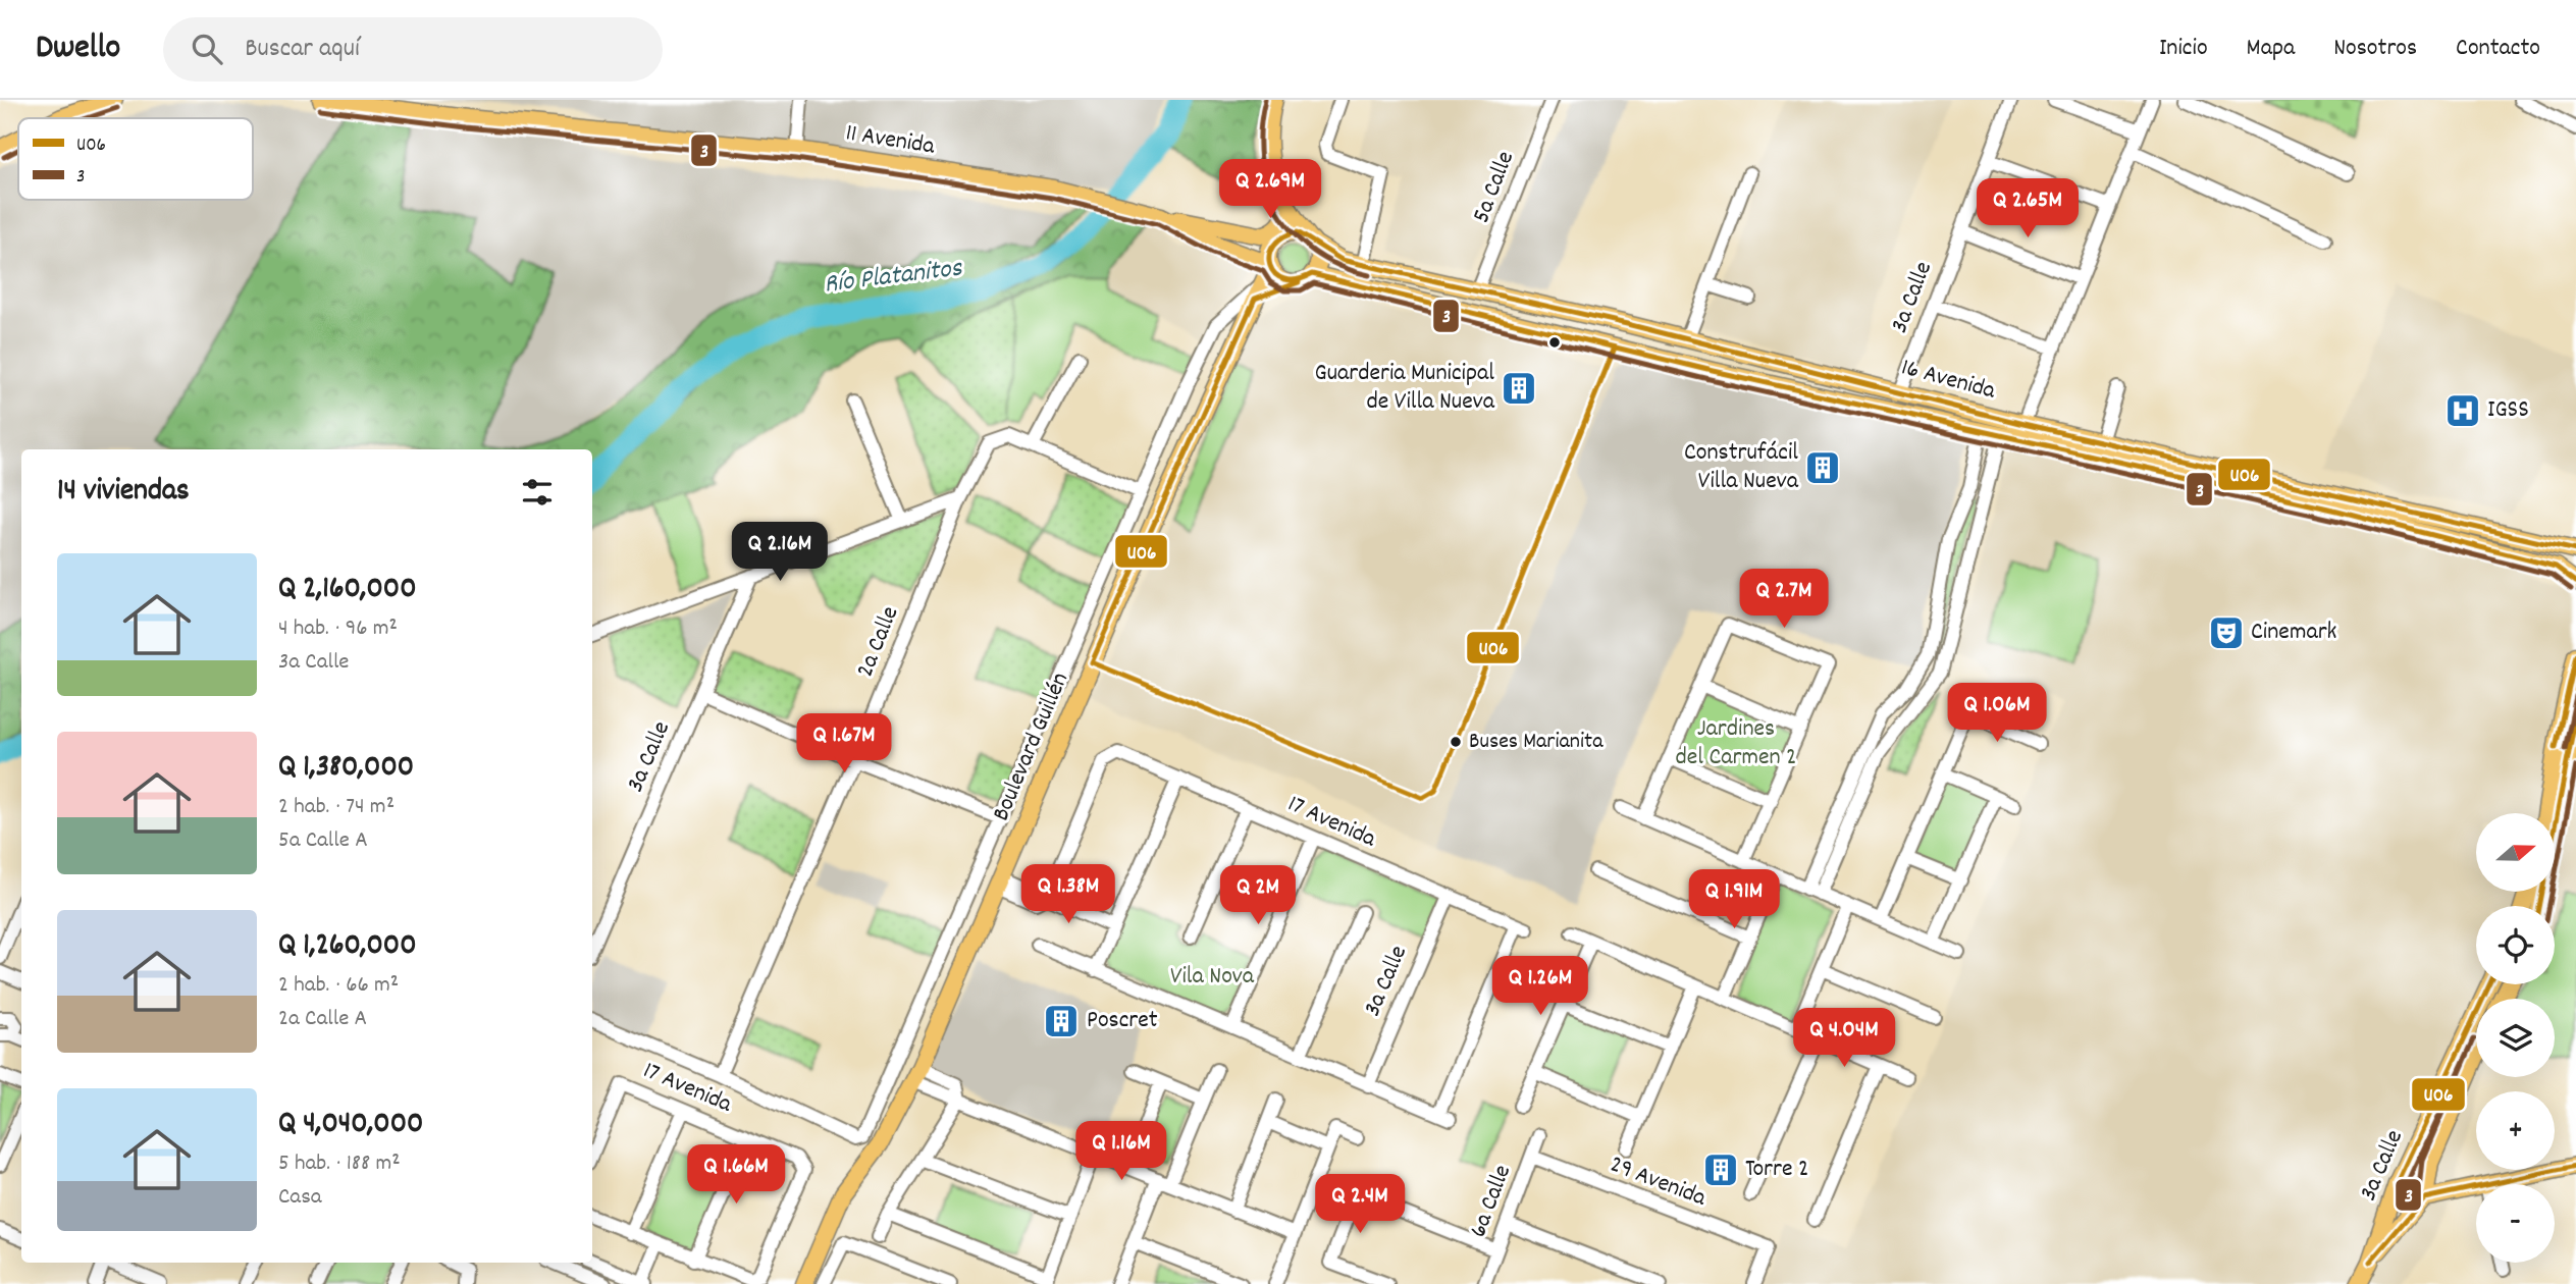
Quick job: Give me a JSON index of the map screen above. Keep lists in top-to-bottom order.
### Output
{
  "streets": {
    "main road": [
      "11 Avenida",
      "3a Calle",
      "16 Avenida",
      "Boulevard Guillén"
    ],
    "street": [
      "5a Calle",
      "2a Calle",
      "17 Avenida",
      "29 Avenida",
      "6a Calle"
    ]
  },
  "crossings": [
    ["11 Avenida", "16 Avenida"],
    ["11 Avenida", "Boulevard Guillén"],
    ["5a Calle", "16 Avenida"],
    ["3a Calle", "16 Avenida"],
    ["3a Calle", "17 Avenida"],
    ["16 Avenida", "Boulevard Guillén"],
    ["29 Avenida", "6a Calle"]
  ],
  "water": ["Río Platanitos"],
  "parks": ["Jardines del Carmen 2", "Vila Nova"],
  "places": {
    "building": [
      "Guarderia Municipal de Villa Nueva",
      "Construfácil Villa Nueva",
      "Poscret",
      "Torre 2"
    ],
    "hospital": ["IGSS"],
    "theatre": ["Cinemark"],
    "other": ["Buses Marianita"]
  },
  "lines": ["transit line 3", "transit line U06"],
  "legend": ["U06", "3"],
  "north": "right",
  "page": {
    "header": "Dwello",
    "search": "Buscar aquí",
    "nav": [
      "Inicio",
      "Mapa",
      "Nosotros",
      "Contacto"
    ],
    "price": [
      "Q 2.69M",
      "Q 2.65M",
      "Q 2.16M",
      "Q 2.7M",
      "Q 1.06M",
      "Q 1.67M",
      "Q 1.38M",
      "Q 2M",
      "Q 1.91M",
      "Q 1.26M",
      "Q 4.04M",
      "Q 1.16M",
      "Q 1.66M",
      "Q 2.4M"
    ],
    "heading": "14 viviendas",
    "list": [
      {
        "name": "Q 2,160,000",
        "note": "4 hab. · 96 m² · 3a Calle"
      },
      {
        "name": "Q 1,380,000",
        "note": "2 hab. · 74 m² · 5a Calle A"
      },
      {
        "name": "Q 1,260,000",
        "note": "2 hab. · 66 m² · 2a Calle A"
      },
      {
        "name": "Q 4,040,000",
        "note": "5 hab. · 188 m² · Casa"
      }
    ],
    "map_buttons": ["+", "−"]
  }
}
